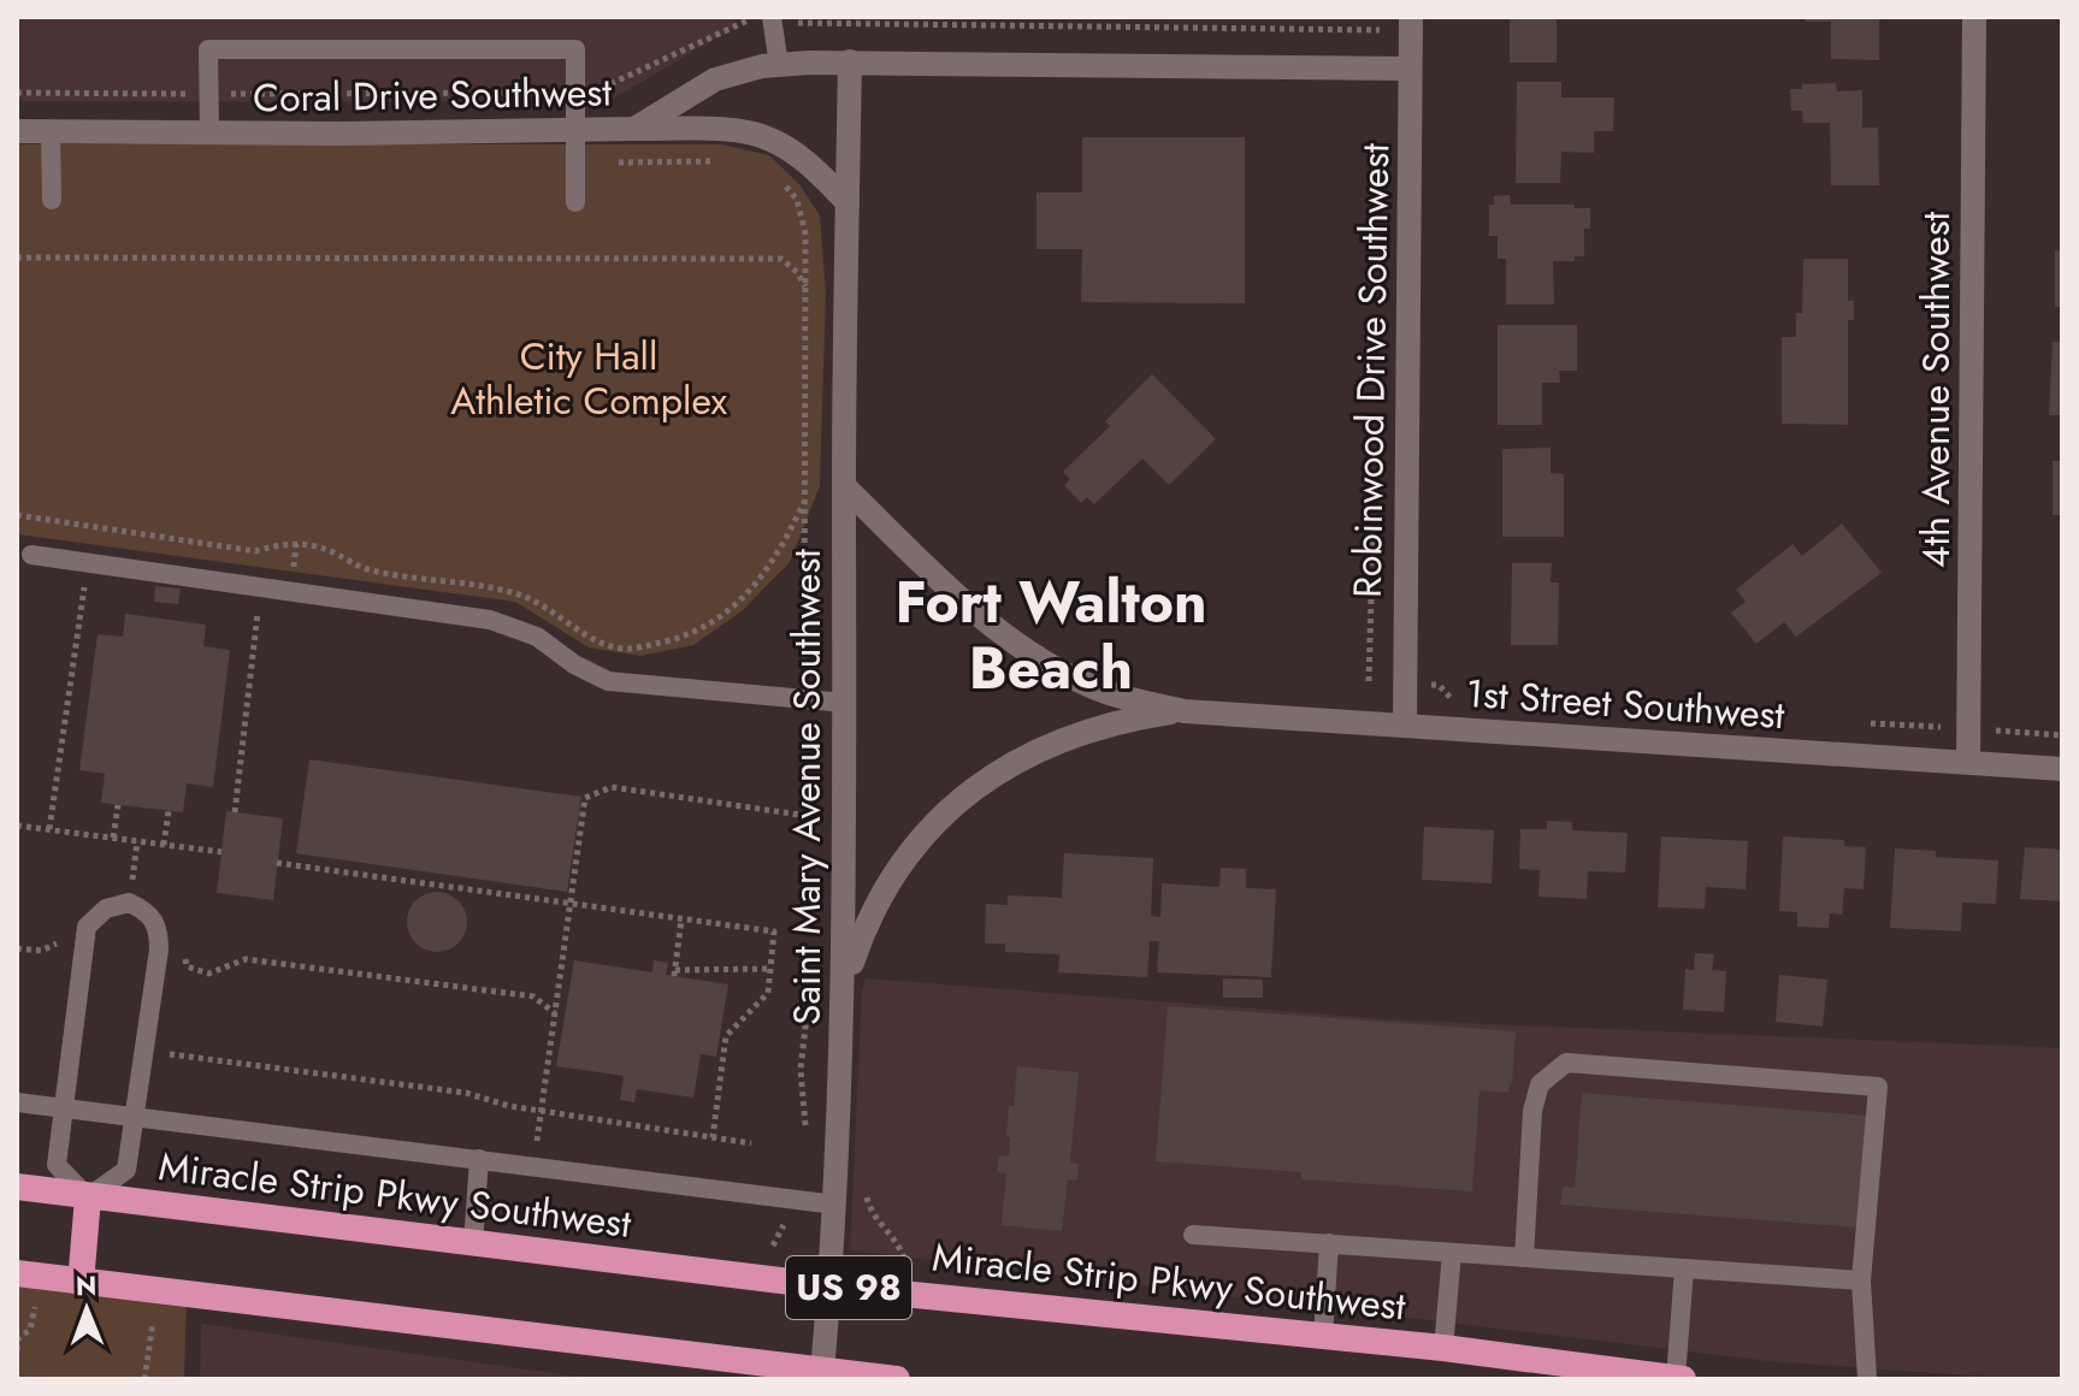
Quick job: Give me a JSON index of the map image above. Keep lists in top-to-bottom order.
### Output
{
  "streets": {
    "highway": ["Miracle Strip Pkwy Southwest", "US 98"],
    "street": [
      "Coral Drive Southwest",
      "Robinwood Drive Southwest",
      "4th Avenue Southwest",
      "1st Street Southwest",
      "Saint Mary Avenue Southwest"
    ]
  },
  "crossings": [
    ["Coral Drive Southwest", "Robinwood Drive Southwest"],
    ["Coral Drive Southwest", "Saint Mary Avenue Southwest"],
    ["Robinwood Drive Southwest", "1st Street Southwest"],
    ["4th Avenue Southwest", "1st Street Southwest"],
    ["1st Street Southwest", "Saint Mary Avenue Southwest"],
    ["Saint Mary Avenue Southwest", "Miracle Strip Pkwy Southwest"],
    ["Saint Mary Avenue Southwest", "US 98"]
  ],
  "districts": ["Fort Walton Beach"],
  "parks": ["City Hall Athletic Complex"],
  "north": "top"
}
